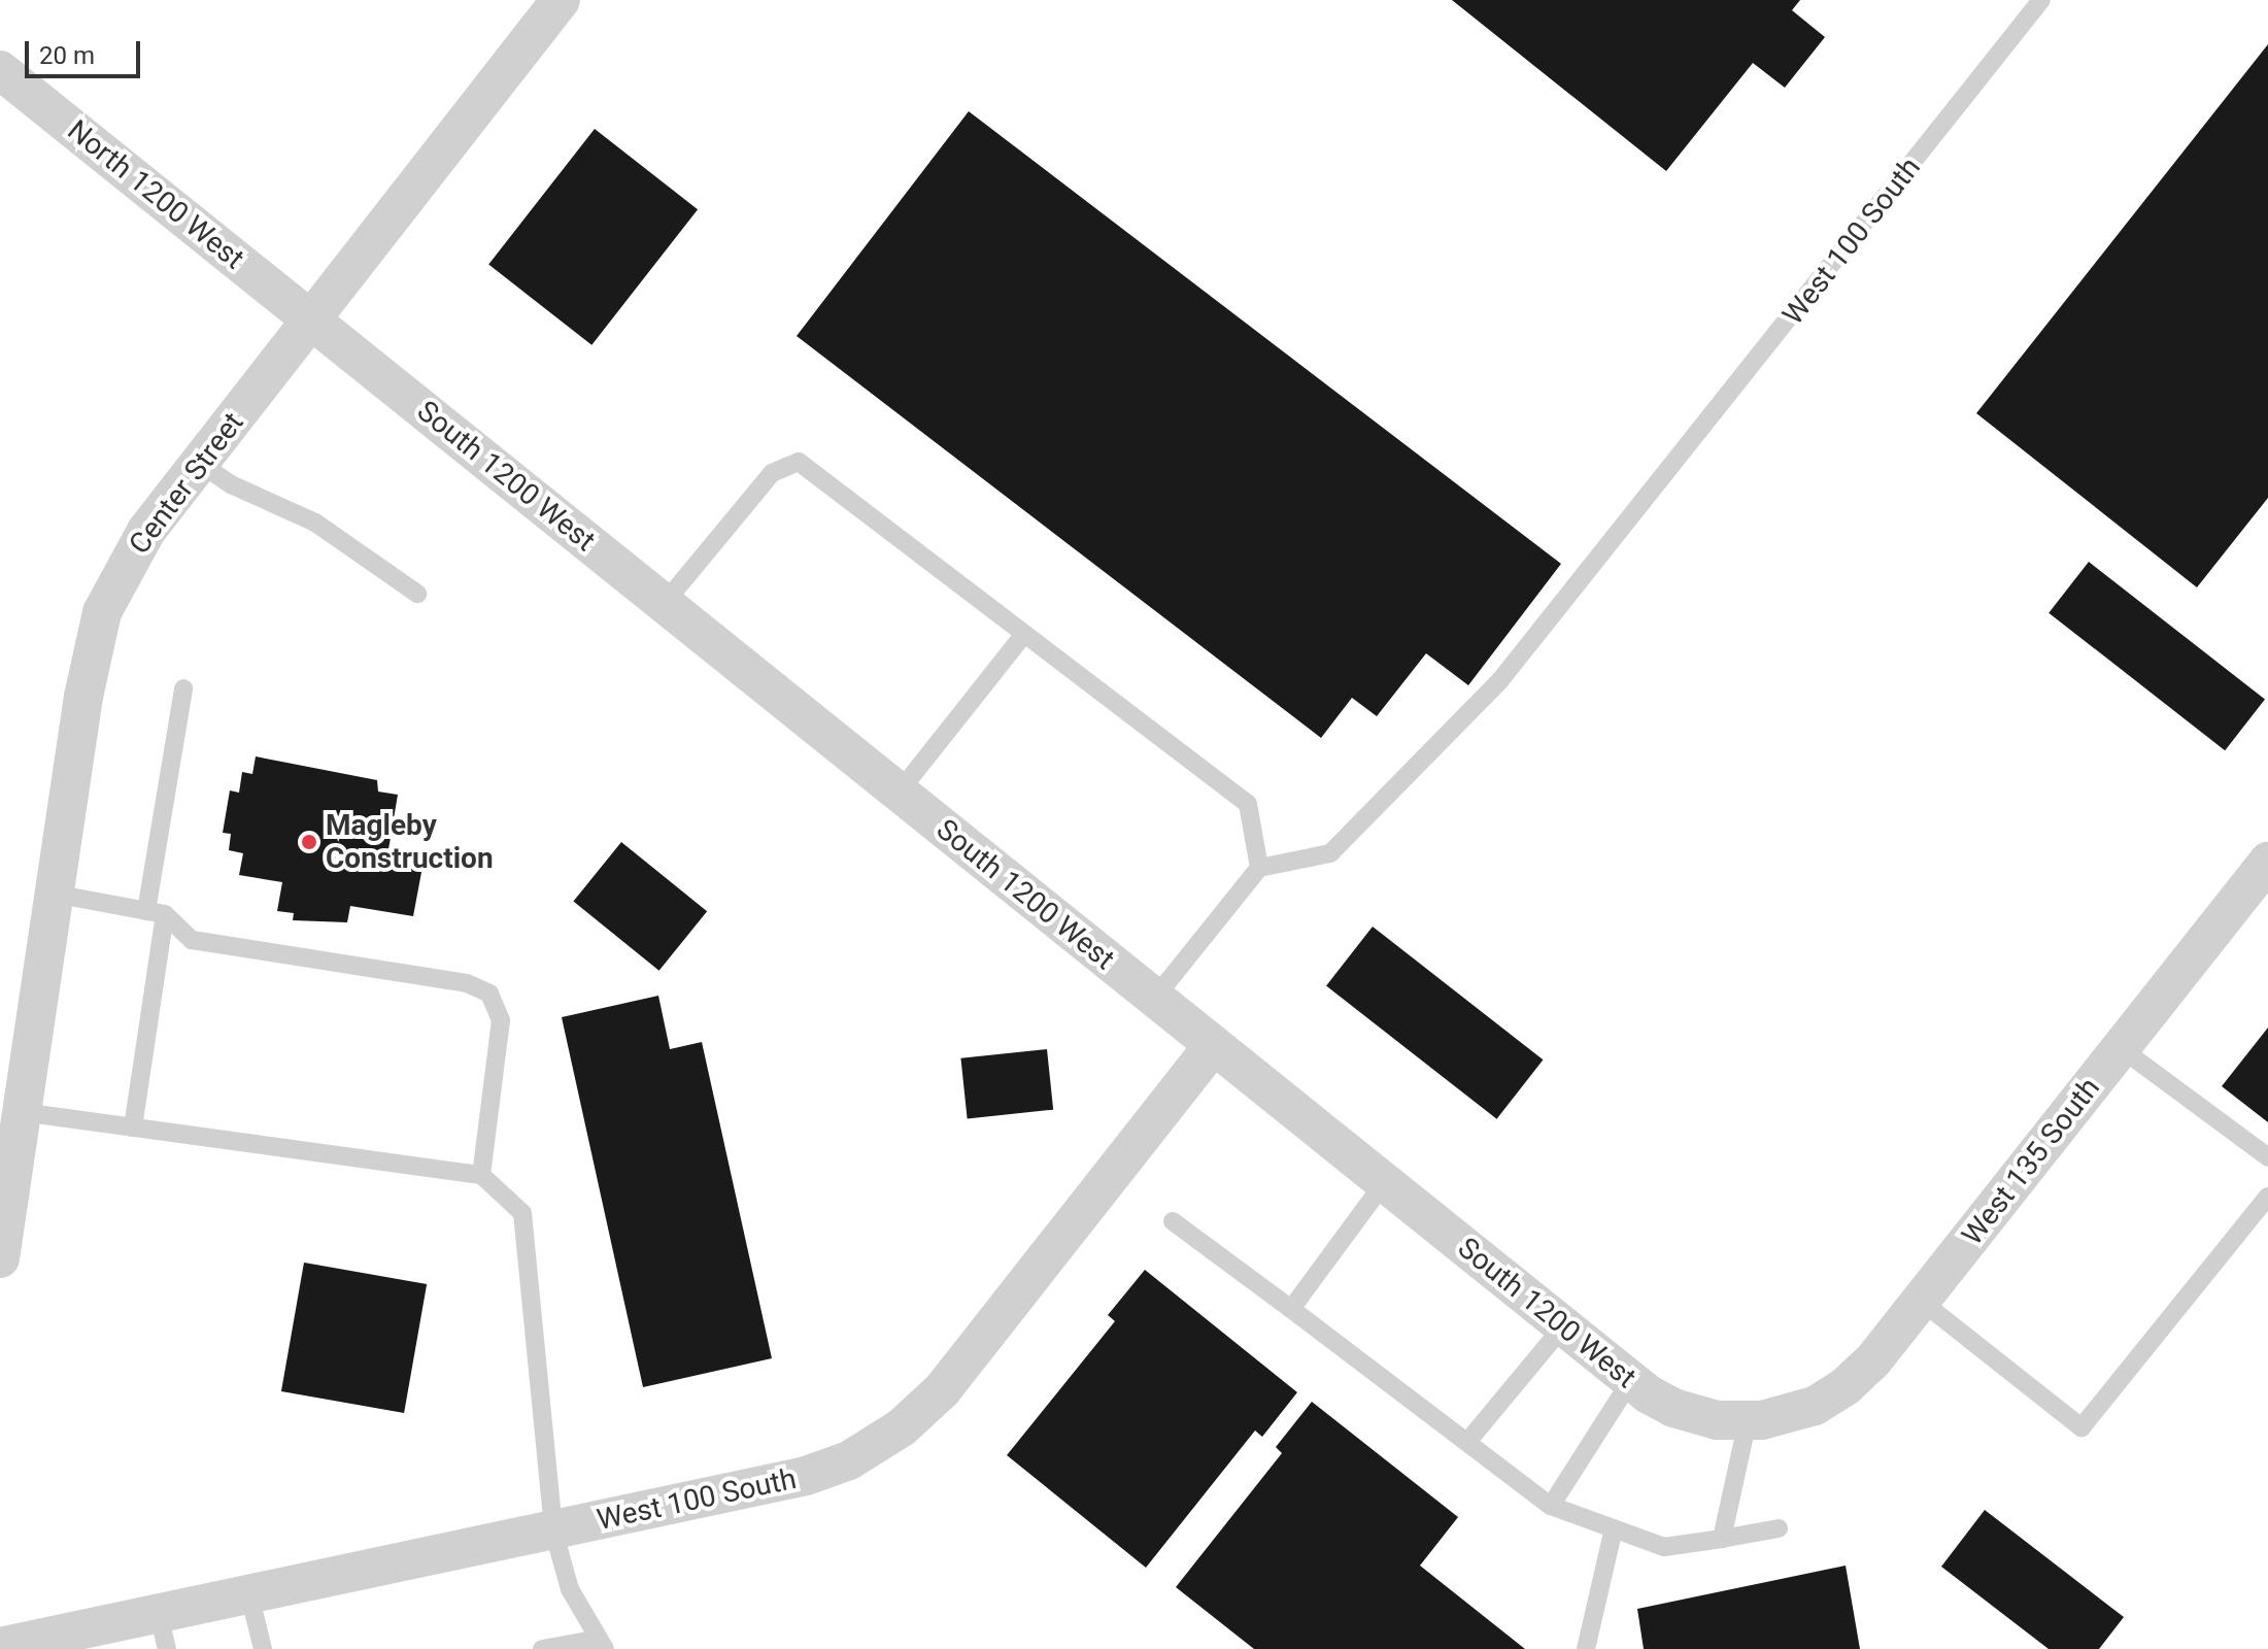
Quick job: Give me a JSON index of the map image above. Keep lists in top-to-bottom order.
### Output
{
  "streets": {
    "street": [
      "North 1200 West",
      "West 100 South",
      "South 1200 West",
      "Center Street",
      "West 135 South"
    ]
  },
  "crossings": [
    ["North 1200 West", "South 1200 West"],
    ["North 1200 West", "Center Street"],
    ["West 100 South", "South 1200 West"],
    ["South 1200 West", "Center Street"],
    ["South 1200 West", "West 135 South"]
  ],
  "places": ["Magleby Construction"],
  "scale_bar": "20 m"
}
